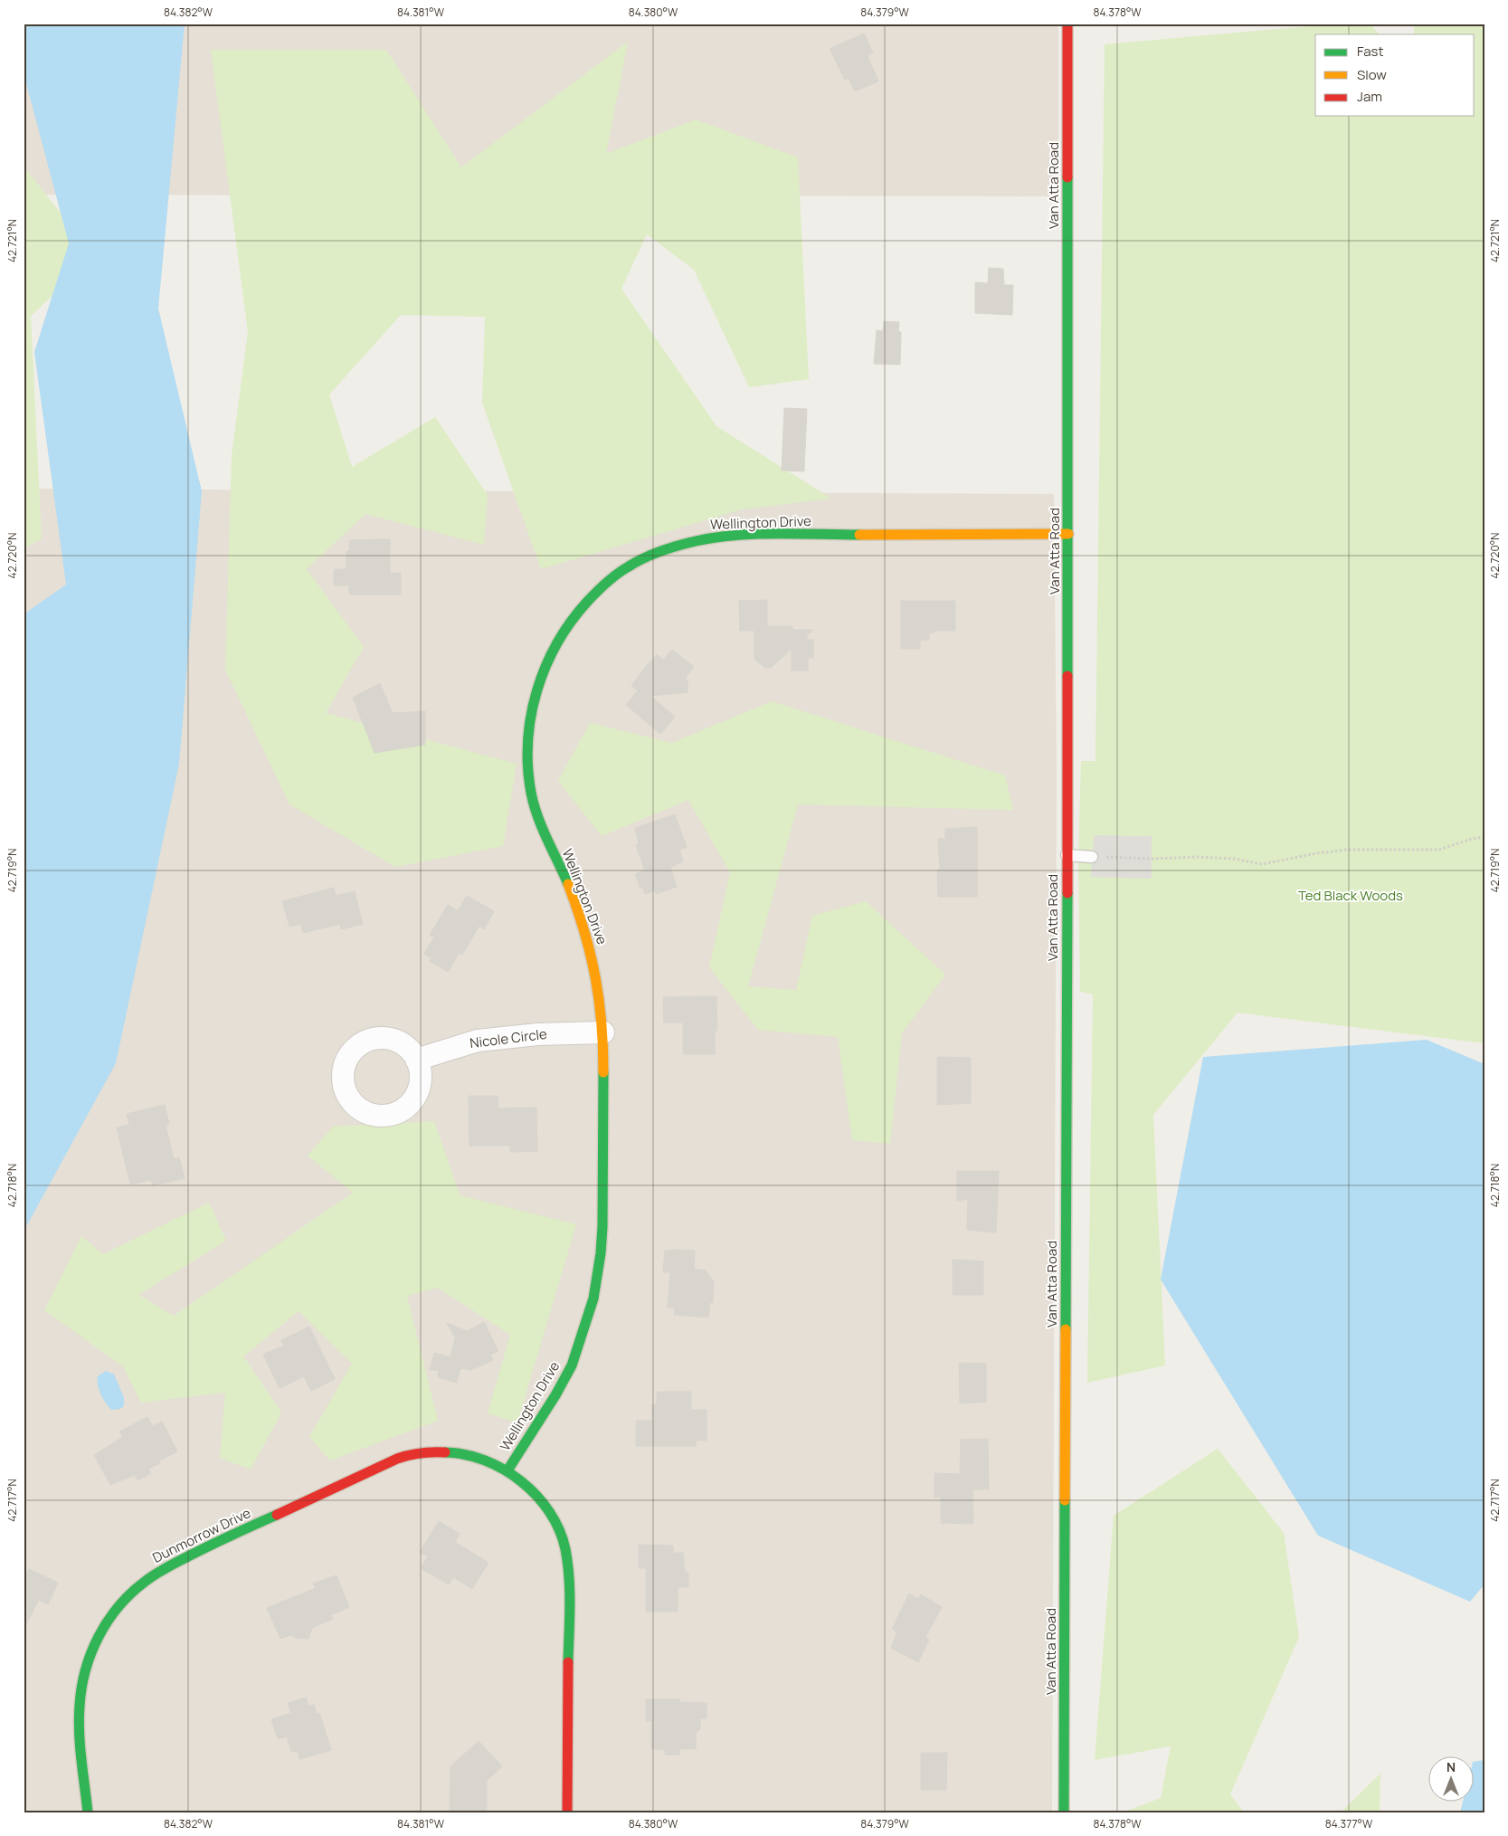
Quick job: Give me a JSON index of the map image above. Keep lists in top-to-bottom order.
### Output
{
  "streets": {
    "street": [
      "Van Atta Road",
      "Wellington Drive",
      "Nicole Circle",
      "Dunmorrow Drive"
    ]
  },
  "crossings": [
    ["Van Atta Road", "Wellington Drive"],
    ["Wellington Drive", "Nicole Circle"],
    ["Wellington Drive", "Dunmorrow Drive"]
  ],
  "parks": ["Ted Black Woods"],
  "legend": ["Fast", "Slow", "Jam"],
  "north": "top",
  "coordinates": [
    "84.382°W",
    "84.381°W",
    "84.380°W",
    "84.379°W",
    "84.378°W",
    "42.721°N",
    "42.720°N",
    "42.719°N",
    "42.718°N",
    "42.717°N",
    "84.377°W"
  ]
}
